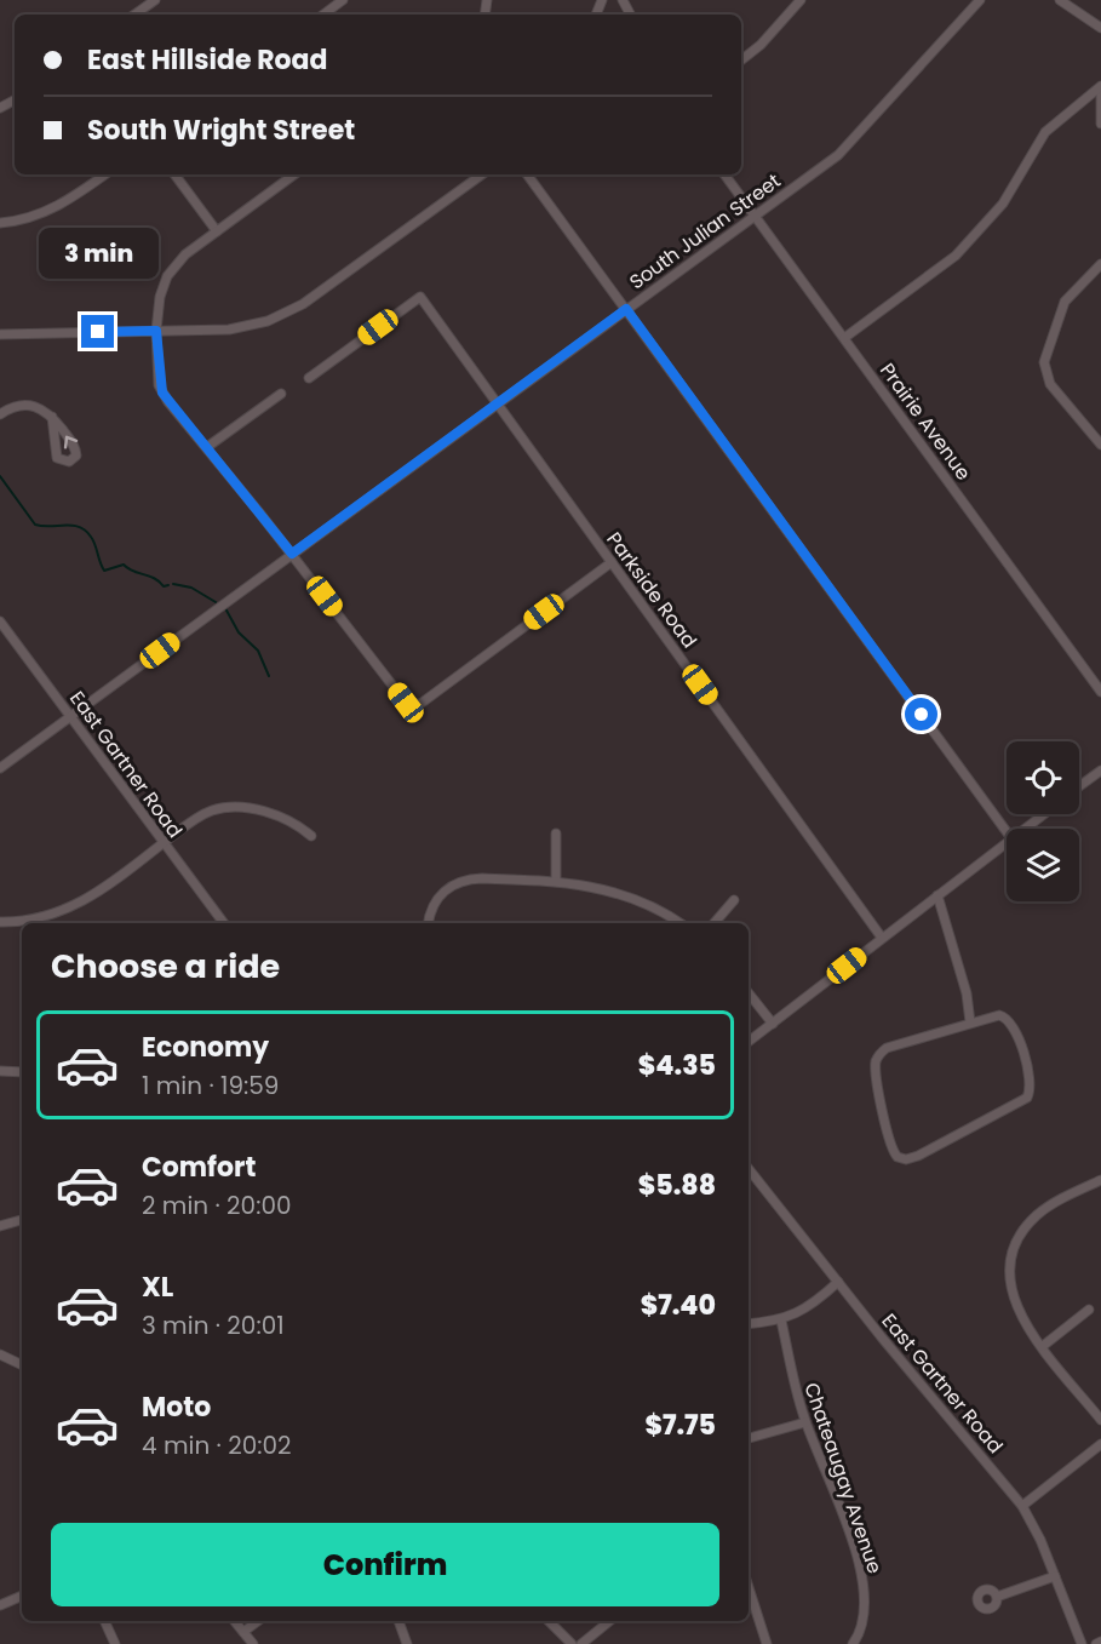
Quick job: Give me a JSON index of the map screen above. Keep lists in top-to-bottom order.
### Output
{
  "streets": {
    "street": [
      "South Julian Street",
      "Prairie Avenue",
      "Parkside Road",
      "East Gartner Road",
      "Chateaugay Avenue"
    ]
  },
  "crossings": [
    ["South Julian Street", "Prairie Avenue"],
    ["South Julian Street", "Parkside Road"],
    ["South Julian Street", "East Gartner Road"]
  ],
  "page": {
    "banner": ["East Hillside Road", "South Wright Street"],
    "bubble": "3 min",
    "heading": "Choose a ride",
    "list": [
      {
        "name": "Economy",
        "note": "1 min · 19:59",
        "value": "$4.35"
      },
      {
        "name": "Comfort",
        "note": "2 min · 20:00",
        "value": "$5.88"
      },
      {
        "name": "XL",
        "note": "3 min · 20:01",
        "value": "$7.40"
      },
      {
        "name": "Moto",
        "note": "4 min · 20:02",
        "value": "$7.75"
      }
    ],
    "buttons": "Confirm"
  }
}
